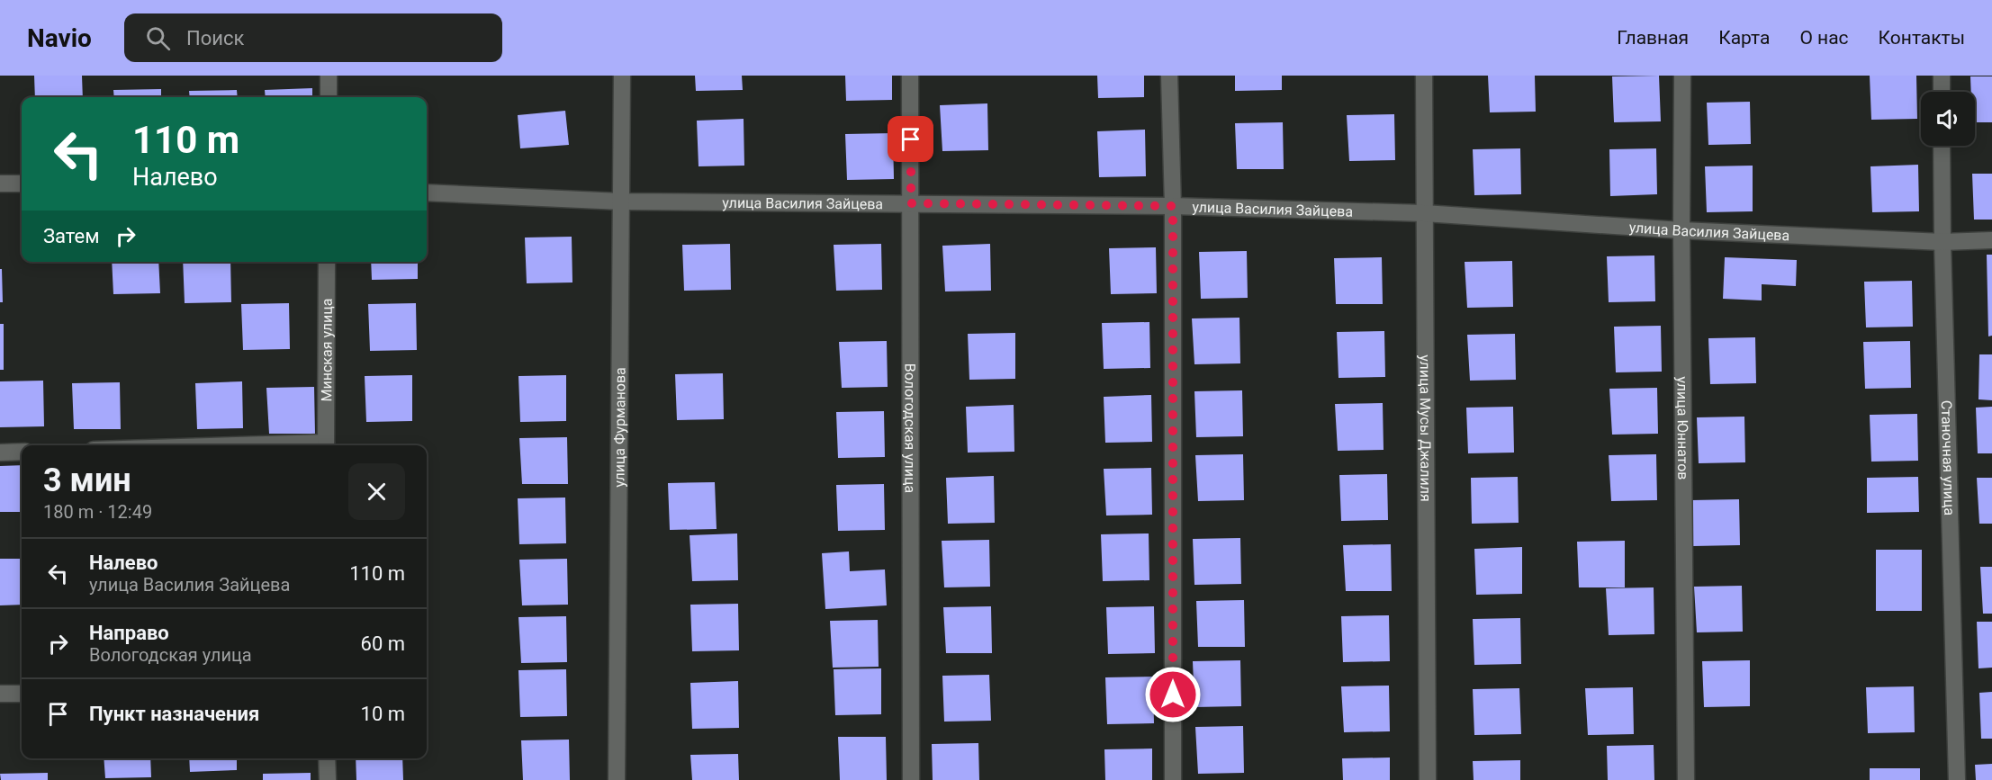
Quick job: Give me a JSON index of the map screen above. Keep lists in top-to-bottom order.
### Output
{
  "streets": {
    "street": [
      "улица Василия Зайцева",
      "Минская улица",
      "Вологодская улица",
      "улица Фурманова",
      "улица Мусы Джалиля",
      "улица Юннатов",
      "Станочная улица"
    ]
  },
  "crossings": [
    ["улица Василия Зайцева", "Вологодская улица"],
    ["улица Василия Зайцева", "улица Фурманова"],
    ["улица Василия Зайцева", "улица Мусы Джалиля"],
    ["улица Василия Зайцева", "улица Юннатов"],
    ["улица Василия Зайцева", "Станочная улица"]
  ],
  "page": {
    "header": "Navio",
    "search": "Поиск",
    "nav": [
      "Главная",
      "Карта",
      "О нас",
      "Контакты"
    ],
    "turn": ["110 m", "Налево"],
    "then": "Затем",
    "heading": ["3 мин", "180 m · 12:49"],
    "list": [
      {
        "name": "Налево",
        "note": "улица Василия Зайцева",
        "value": "110 m"
      },
      {
        "name": "Направо",
        "note": "Вологодская улица",
        "value": "60 m"
      },
      {
        "name": "Пункт назначения",
        "value": "10 m"
      }
    ]
  }
}
